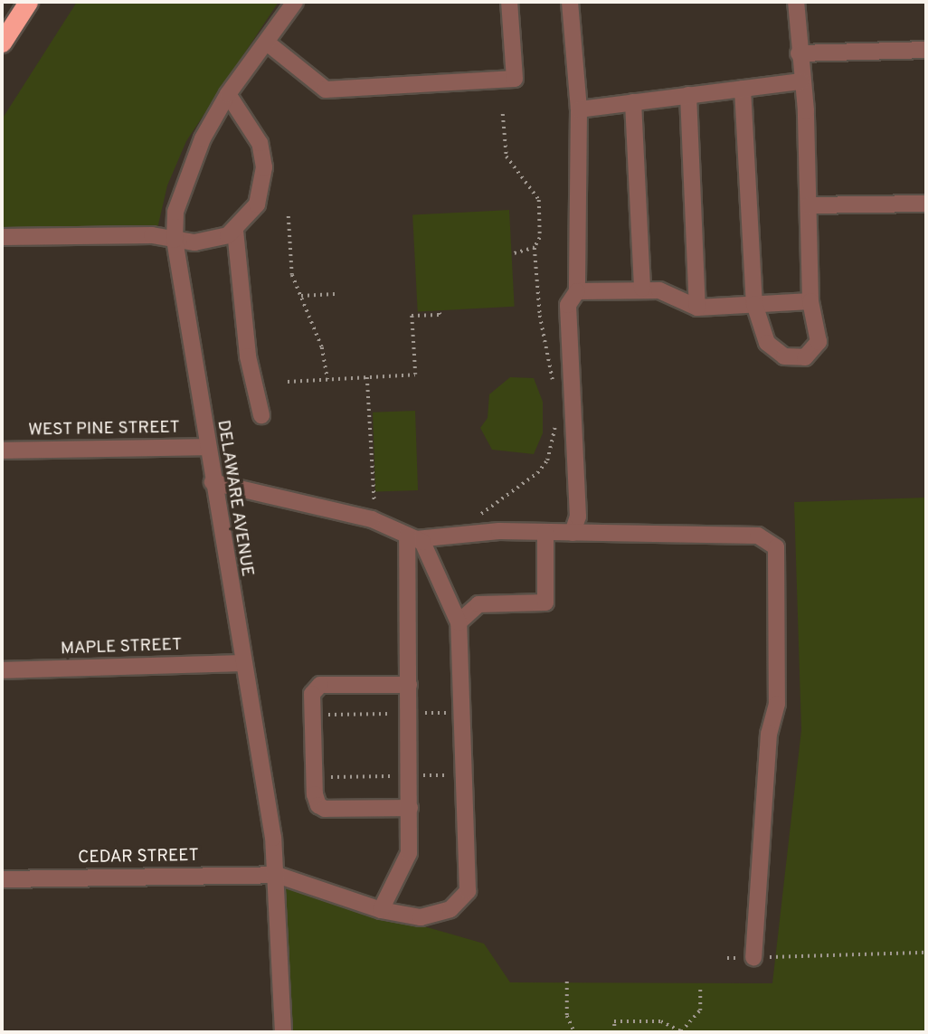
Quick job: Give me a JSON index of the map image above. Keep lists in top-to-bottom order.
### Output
{
  "streets": {
    "street": [
      "WEST PINE STREET",
      "DELAWARE AVENUE",
      "MAPLE STREET",
      "CEDAR STREET"
    ]
  },
  "crossings": [
    ["WEST PINE STREET", "DELAWARE AVENUE"],
    ["DELAWARE AVENUE", "MAPLE STREET"],
    ["DELAWARE AVENUE", "CEDAR STREET"]
  ]
}
